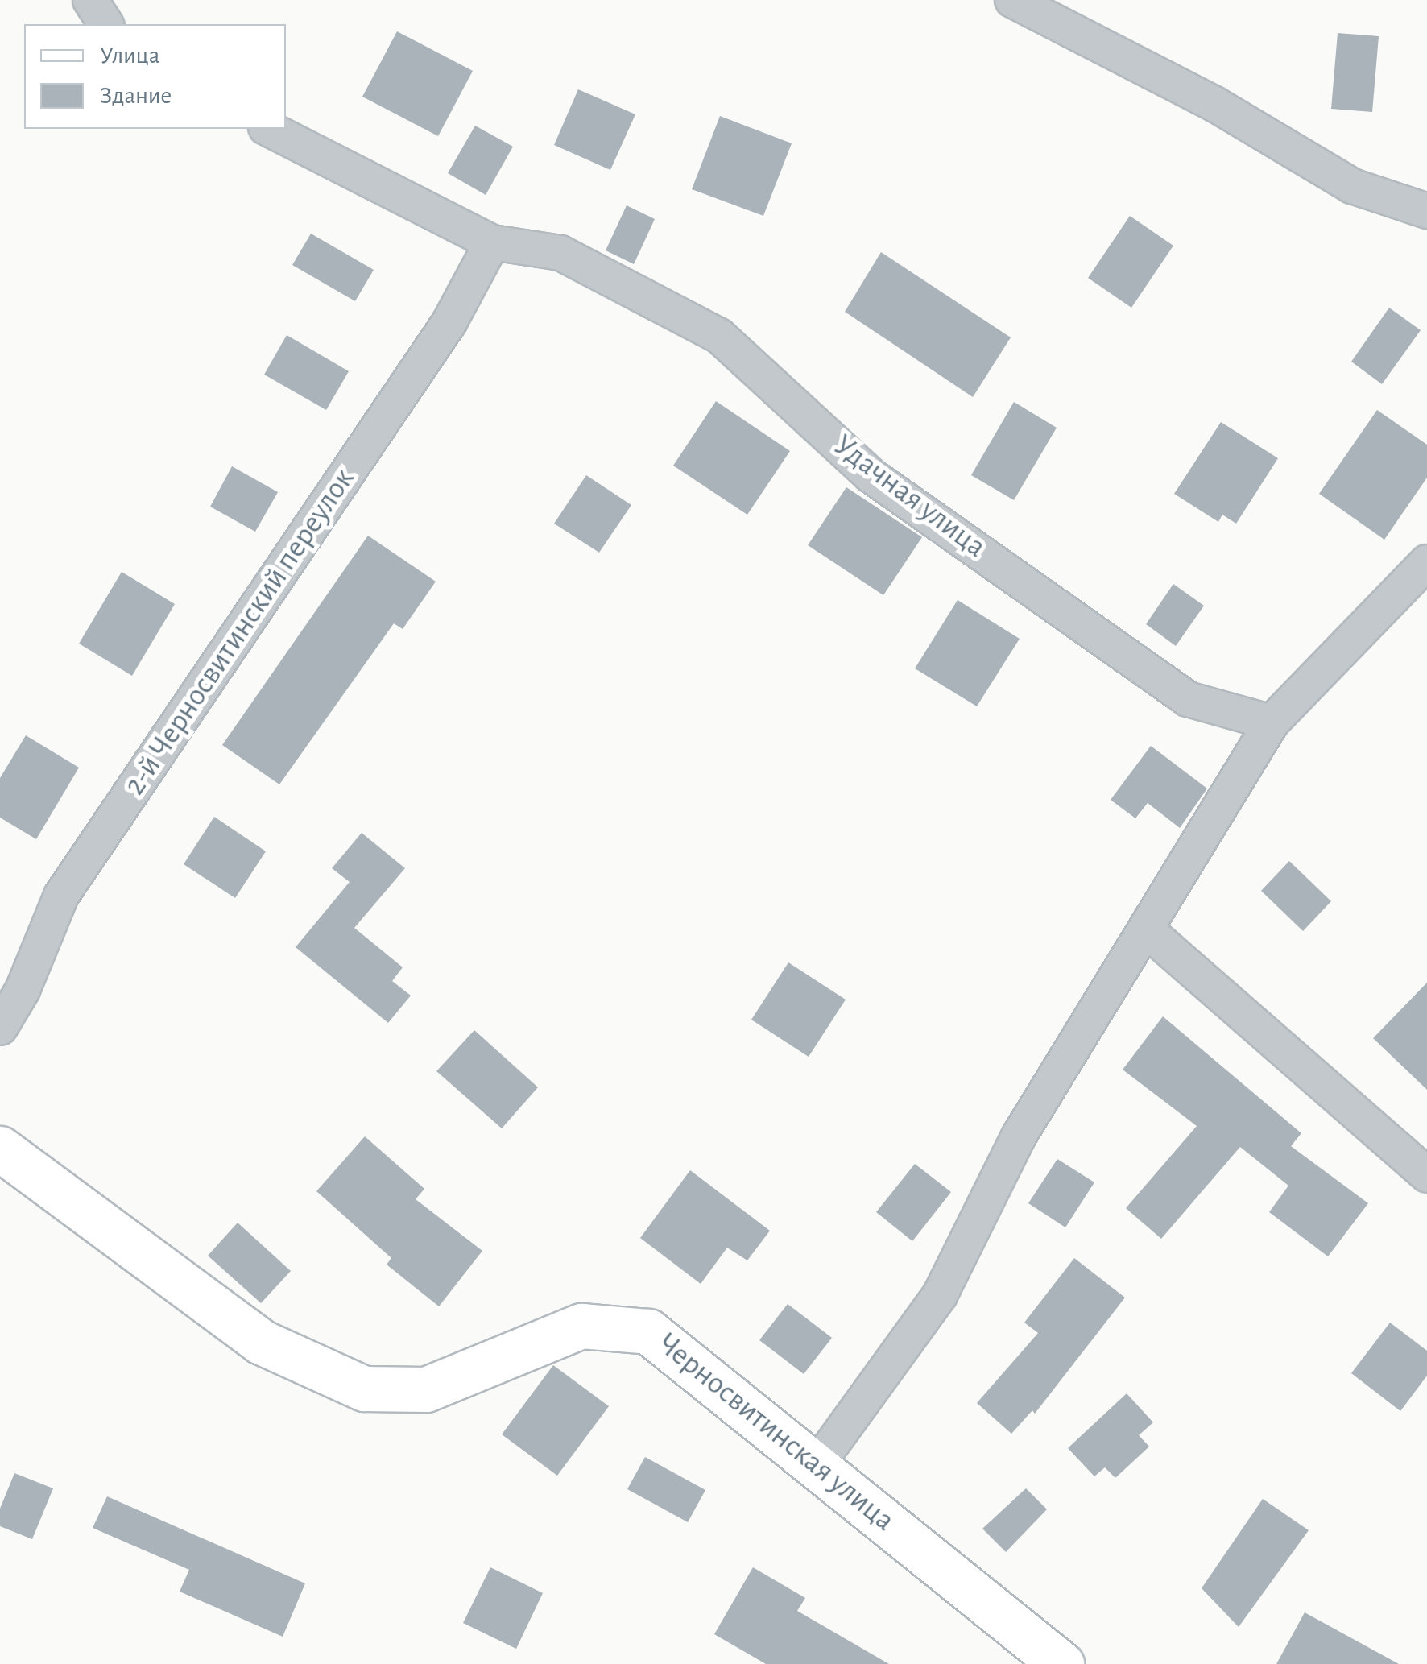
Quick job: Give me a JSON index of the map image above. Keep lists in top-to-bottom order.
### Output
{
  "streets": {
    "street": ["Удачная улица", "2-й Черносвитинский переулок", "Черносвитинская улица"]
  },
  "crossings": [
    ["Удачная улица", "2-й Черносвитинский переулок"]
  ],
  "legend": ["Улица", "Здание"]
}
